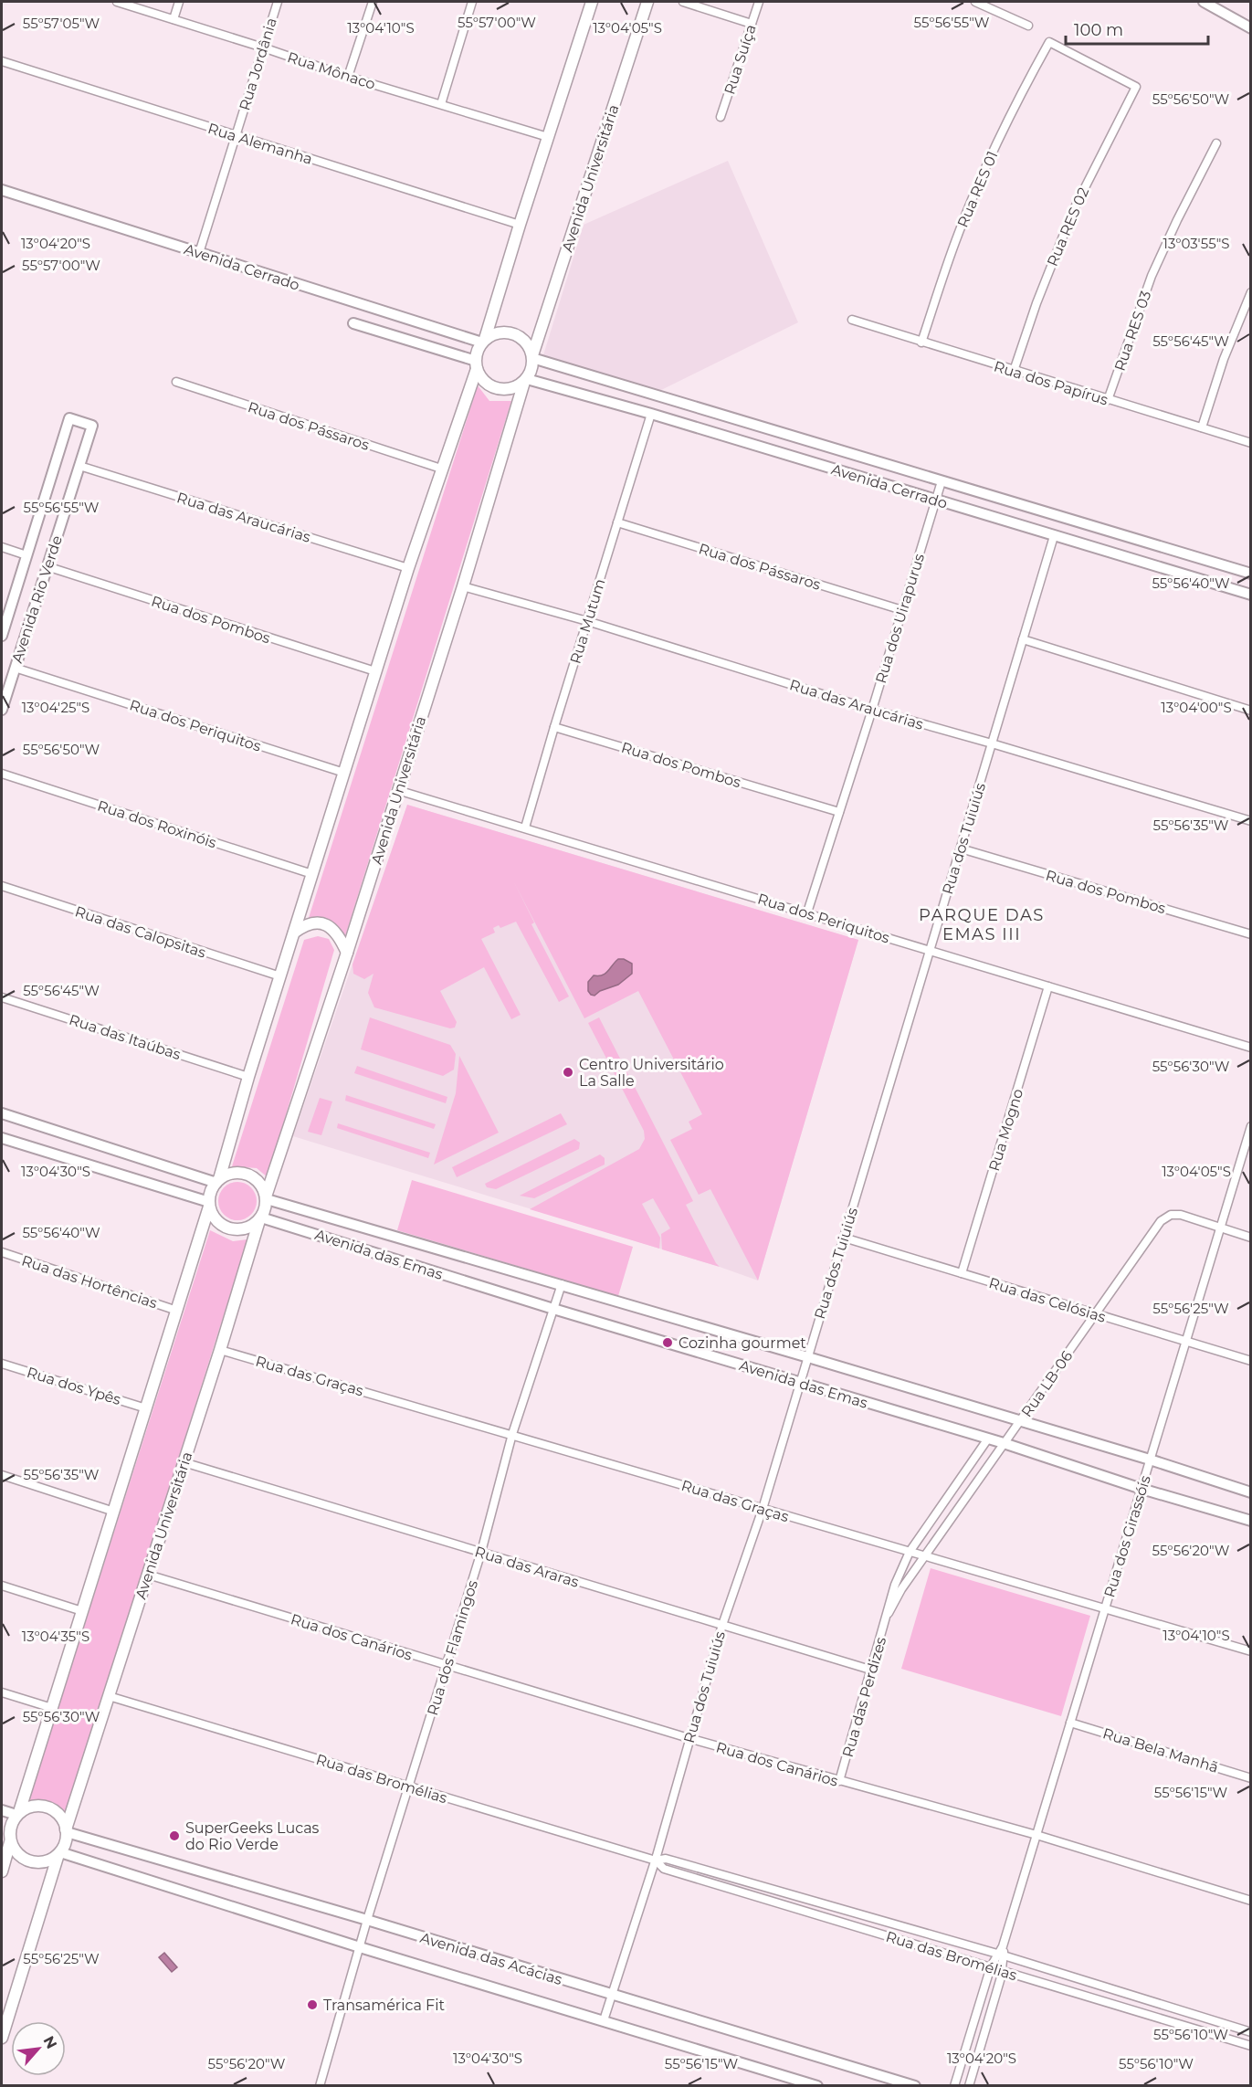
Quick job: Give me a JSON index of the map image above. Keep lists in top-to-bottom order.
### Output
{
  "streets": {
    "main road": ["Avenida Universitária"],
    "street": [
      "Rua Suíça",
      "Rua Jordânia",
      "Rua Mônaco",
      "Rua Alemanha",
      "Rua RES 01",
      "Rua RES 02",
      "Avenida Cerrado",
      "Rua RES 03",
      "Rua dos Papírus",
      "Rua dos Pássaros",
      "Rua das Araucárias",
      "Avenida Rio Verde",
      "Rua dos Uirapurus",
      "Rua dos Pombos",
      "Rua Mutum",
      "Rua dos Periquitos",
      "Rua dos Roxinóis",
      "Rua dos Tuiuiús",
      "Rua das Calopsitas",
      "Rua das Itaúbas",
      "Rua Mogno",
      "Avenida das Emas",
      "Rua das Hortências",
      "Rua das Celósias",
      "Rua das Graças",
      "Rua LB-06",
      "Rua dos Ypês",
      "Rua dos Girassóis",
      "Rua das Araras",
      "Rua dos Canários",
      "Rua dos Flamingos",
      "Rua das Perdizes",
      "Rua Bela Manhã",
      "Rua das Bromélias",
      "Avenida das Acácias"
    ]
  },
  "crossings": [
    ["Rua Jordânia", "Rua Mônaco"],
    ["Rua Jordânia", "Rua Alemanha"],
    ["Rua Jordânia", "Avenida Cerrado"],
    ["Avenida Universitária", "Avenida Cerrado"],
    ["Avenida Universitária", "Rua das Araucárias"],
    ["Avenida Universitária", "Rua dos Periquitos"],
    ["Avenida Universitária", "Avenida das Emas"],
    ["Avenida Universitária", "Rua das Graças"],
    ["Avenida Universitária", "Rua das Araras"],
    ["Avenida Universitária", "Rua dos Canários"],
    ["Avenida Universitária", "Rua das Bromélias"],
    ["Avenida Universitária", "Avenida das Acácias"],
    ["Rua RES 01", "Rua RES 02"],
    ["Rua RES 01", "Rua dos Papírus"],
    ["Rua RES 02", "Rua dos Papírus"],
    ["Avenida Cerrado", "Rua dos Uirapurus"],
    ["Avenida Cerrado", "Rua Mutum"],
    ["Avenida Cerrado", "Rua dos Tuiuiús"],
    ["Rua RES 03", "Rua dos Papírus"],
    ["Rua dos Pássaros", "Rua dos Uirapurus"],
    ["Rua dos Pássaros", "Rua Mutum"],
    ["Rua das Araucárias", "Avenida Rio Verde"],
    ["Rua das Araucárias", "Rua dos Uirapurus"],
    ["Rua das Araucárias", "Rua Mutum"],
    ["Rua das Araucárias", "Rua dos Tuiuiús"],
    ["Avenida Rio Verde", "Rua dos Pombos"],
    ["Avenida Rio Verde", "Rua dos Periquitos"],
    ["Rua dos Uirapurus", "Rua dos Pombos"],
    ["Rua dos Uirapurus", "Rua dos Periquitos"],
    ["Rua dos Pombos", "Rua Mutum"],
    ["Rua dos Pombos", "Rua dos Tuiuiús"],
    ["Rua Mutum", "Rua dos Periquitos"],
    ["Rua dos Periquitos", "Rua dos Tuiuiús"],
    ["Rua dos Periquitos", "Rua Mogno"],
    ["Rua dos Tuiuiús", "Avenida das Emas"],
    ["Rua dos Tuiuiús", "Rua das Celósias"],
    ["Rua dos Tuiuiús", "Rua das Graças"],
    ["Rua dos Tuiuiús", "Rua das Araras"],
    ["Rua dos Tuiuiús", "Rua dos Canários"],
    ["Rua dos Tuiuiús", "Rua das Bromélias"],
    ["Rua dos Tuiuiús", "Avenida das Acácias"],
    ["Rua Mogno", "Rua das Celósias"],
    ["Avenida das Emas", "Rua LB-06"],
    ["Avenida das Emas", "Rua dos Girassóis"],
    ["Avenida das Emas", "Rua dos Flamingos"],
    ["Rua das Celósias", "Rua LB-06"],
    ["Rua das Celósias", "Rua dos Girassóis"],
    ["Rua das Graças", "Rua LB-06"],
    ["Rua das Graças", "Rua dos Girassóis"],
    ["Rua das Graças", "Rua dos Flamingos"],
    ["Rua das Graças", "Rua das Perdizes"],
    ["Rua LB-06", "Rua dos Girassóis"],
    ["Rua LB-06", "Rua das Perdizes"],
    ["Rua dos Girassóis", "Rua dos Canários"],
    ["Rua dos Girassóis", "Rua Bela Manhã"],
    ["Rua dos Girassóis", "Rua das Bromélias"],
    ["Rua das Araras", "Rua dos Flamingos"],
    ["Rua das Araras", "Rua das Perdizes"],
    ["Rua dos Canários", "Rua dos Flamingos"],
    ["Rua dos Canários", "Rua das Perdizes"],
    ["Rua dos Flamingos", "Rua das Bromélias"],
    ["Rua dos Flamingos", "Avenida das Acácias"]
  ],
  "districts": ["PARQUE DAS EMAS III"],
  "places": [
    "Centro Universitário La Salle",
    "Cozinha gourmet",
    "SuperGeeks Lucas do Rio Verde",
    "Transamérica Fit"
  ],
  "scale_bar": "100 m",
  "north": "top right",
  "coordinates": [
    "55°57'00\"W",
    "55°56'55\"W",
    "55°57'05\"W",
    "13°04'10\"S",
    "13°04'05\"S",
    "55°56'50\"W",
    "13°03'55\"S",
    "13°04'20\"S",
    "55°56'45\"W",
    "55°56'40\"W",
    "13°04'00\"S",
    "13°04'25\"S",
    "55°56'35\"W",
    "55°56'30\"W",
    "13°04'30\"S",
    "55°56'25\"W",
    "55°56'20\"W",
    "13°04'35\"S",
    "55°56'15\"W",
    "55°56'10\"W"
  ]
}
